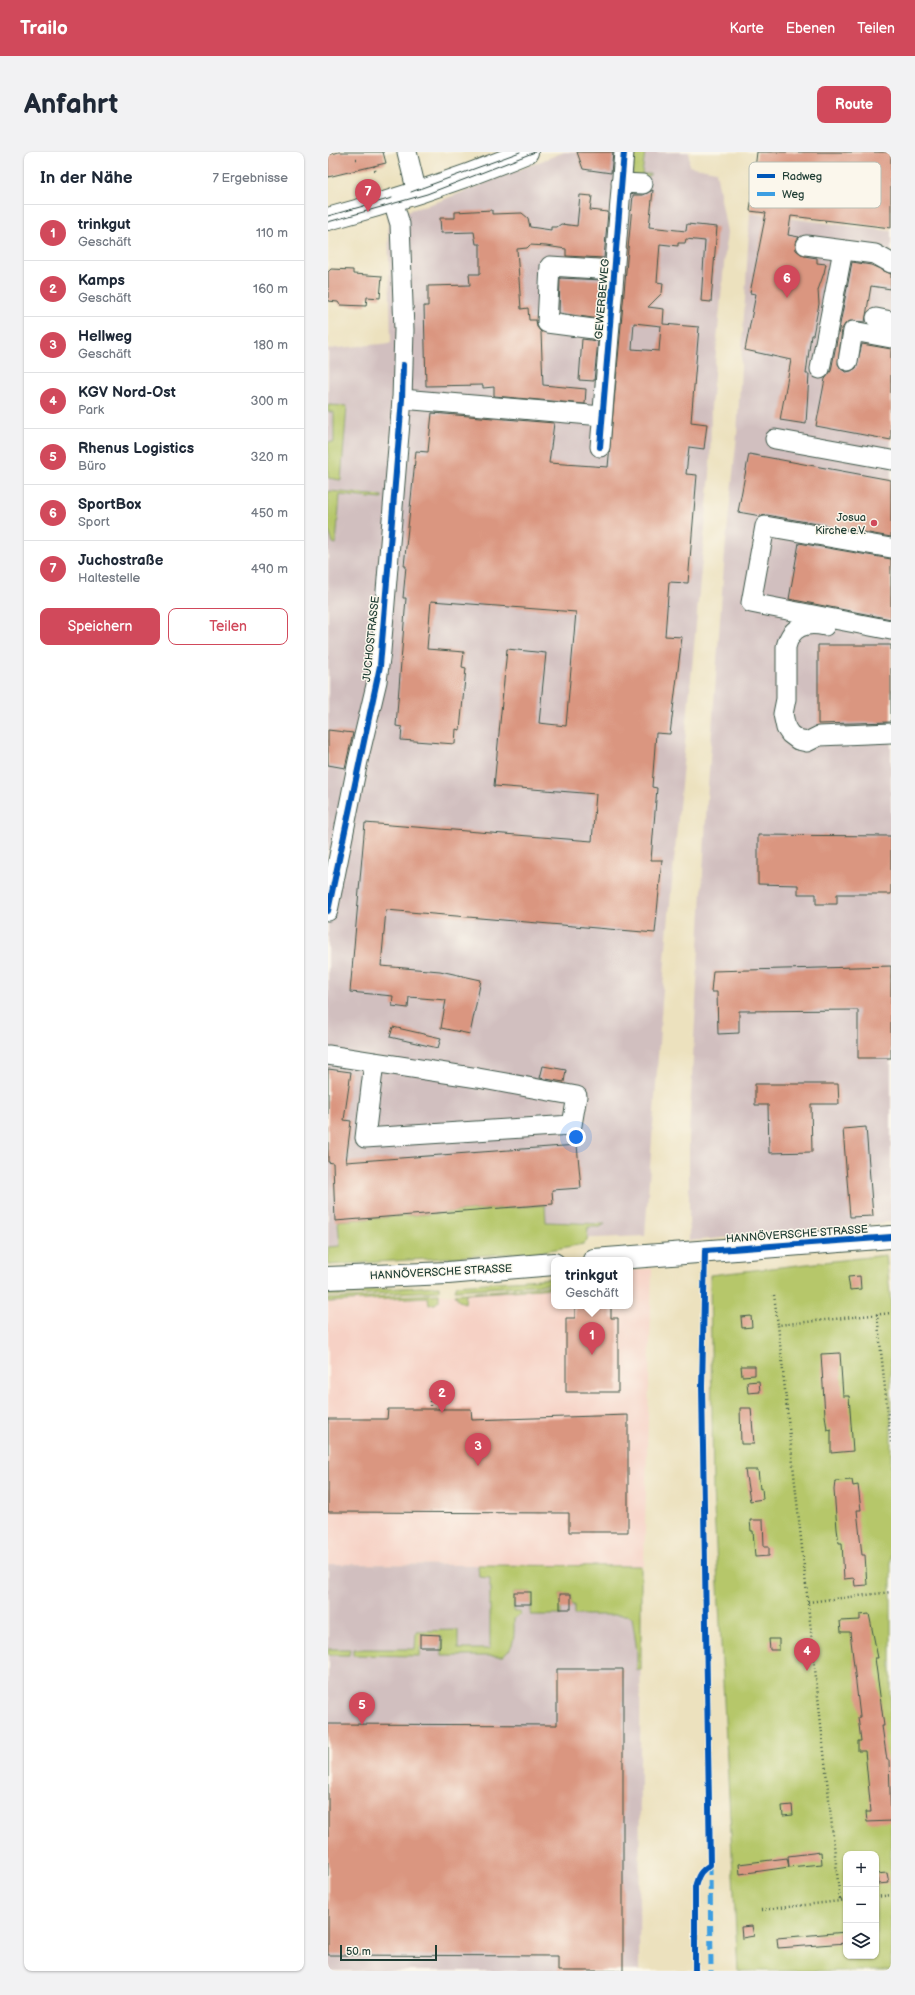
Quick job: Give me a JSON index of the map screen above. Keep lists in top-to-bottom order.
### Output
{
  "streets": {
    "main road": ["HANNÖVERSCHE STRASSE"],
    "street": ["GEWERBEWEG", "JUCHOSTRASSE"]
  },
  "places": ["Josua Kirche e.V."],
  "legend": ["Radweg", "Weg"],
  "scale_bar": "50 m",
  "page": {
    "header": "Trailo",
    "nav": ["Karte", "Ebenen", "Teilen"],
    "buttons": [
      "Route",
      ["Speichern", "Teilen"]
    ],
    "title": "Anfahrt",
    "heading": ["In der Nähe", "7 Ergebnisse"],
    "pins": [
      "7",
      "6",
      "1",
      "2",
      "3",
      "4",
      "5"
    ],
    "list": [
      {
        "mark": "1",
        "name": "trinkgut",
        "note": "Geschäft",
        "value": "110 m"
      },
      {
        "mark": "2",
        "name": "Kamps",
        "note": "Geschäft",
        "value": "160 m"
      },
      {
        "mark": "3",
        "name": "Hellweg",
        "note": "Geschäft",
        "value": "180 m"
      },
      {
        "mark": "4",
        "name": "KGV Nord-Ost",
        "note": "Park",
        "value": "300 m"
      },
      {
        "mark": "5",
        "name": "Rhenus Logistics",
        "note": "Büro",
        "value": "320 m"
      },
      {
        "mark": "6",
        "name": "SportBox",
        "note": "Sport",
        "value": "450 m"
      },
      {
        "mark": "7",
        "name": "Juchostraße",
        "note": "Haltestelle",
        "value": "490 m"
      }
    ],
    "popup": ["trinkgut", "Geschäft"],
    "map_buttons": ["+", "−"],
    "scale": "50 m"
  }
}
